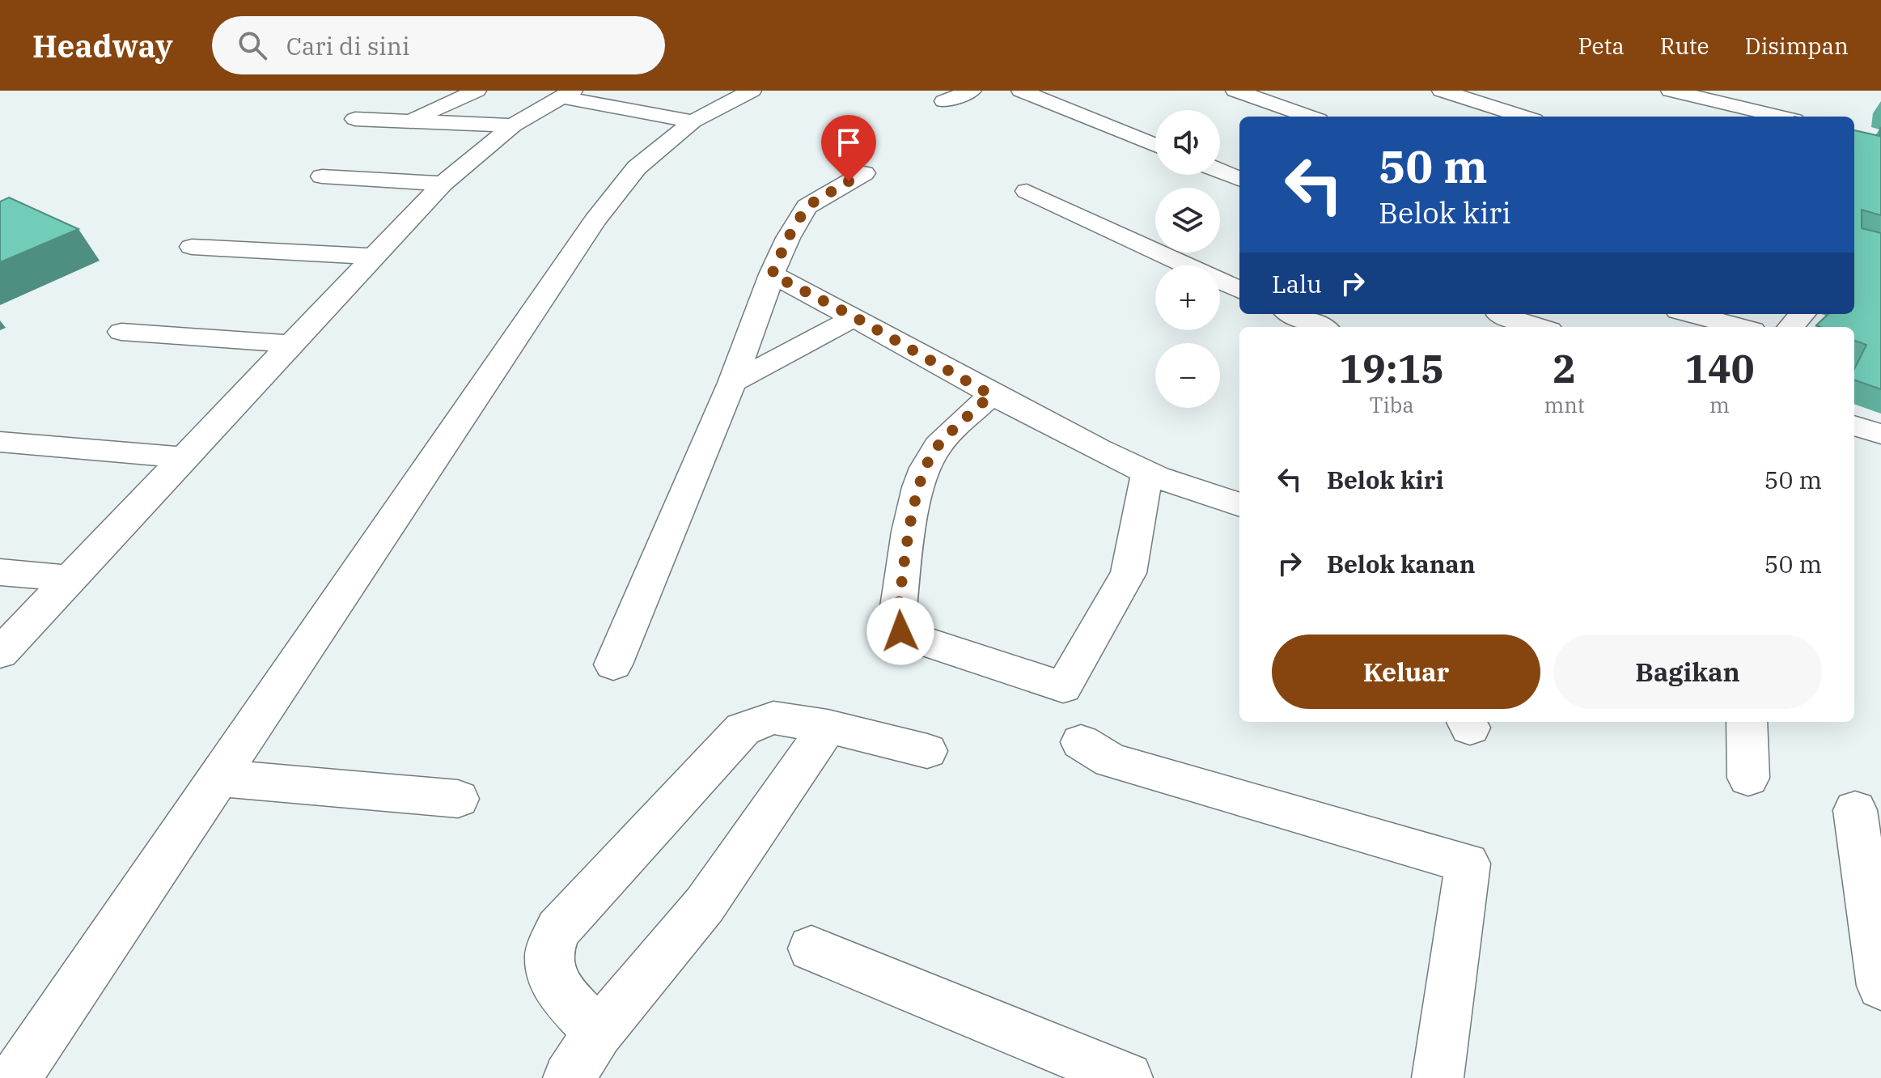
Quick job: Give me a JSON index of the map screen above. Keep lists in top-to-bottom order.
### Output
{
  "page": {
    "header": "Headway",
    "search": "Cari di sini",
    "nav": ["Peta", "Rute", "Disimpan"],
    "map_buttons": ["+", "−"],
    "turn": ["50 m", "Belok kiri"],
    "then": "Lalu",
    "eta": [
      "19:15",
      "Tiba",
      "2",
      "mnt",
      "140",
      "m"
    ],
    "list": [
      {
        "name": "Belok kiri",
        "value": "50 m"
      },
      {
        "name": "Belok kanan",
        "value": "50 m"
      }
    ],
    "buttons": ["Keluar", "Bagikan"]
  }
}
